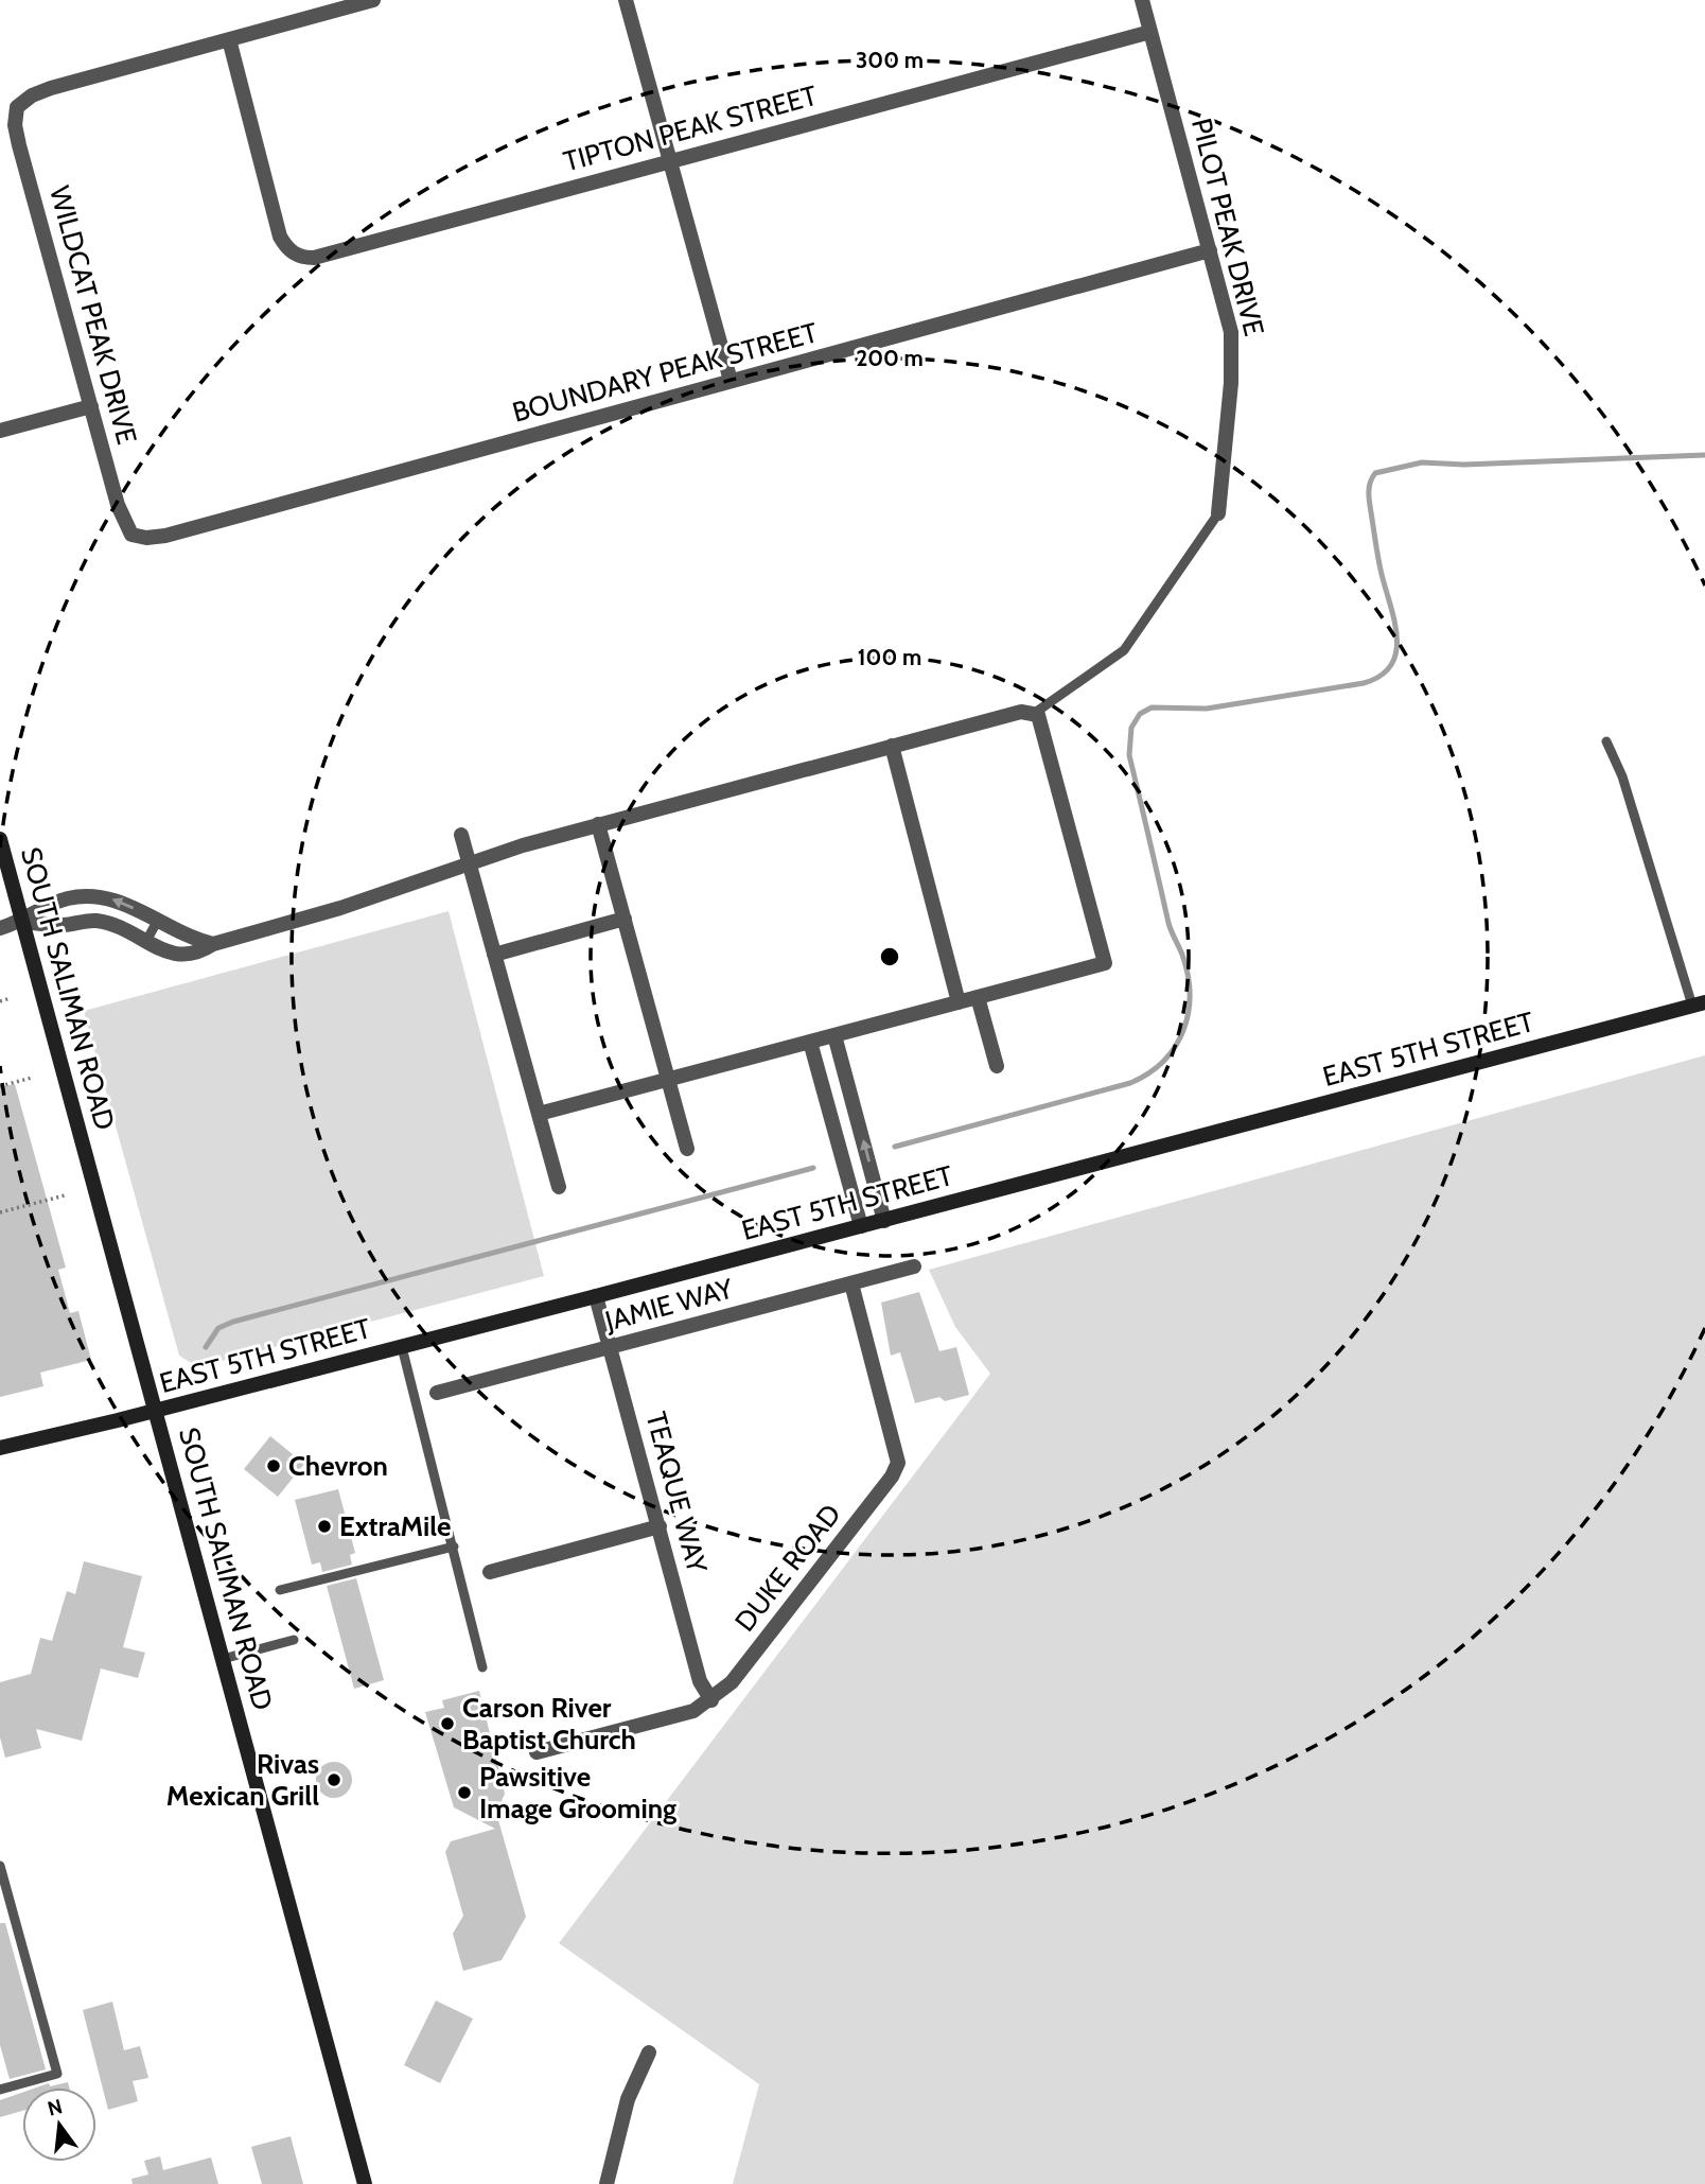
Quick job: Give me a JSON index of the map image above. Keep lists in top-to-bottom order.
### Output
{
  "streets": {
    "main road": ["SOUTH SALIMAN ROAD", "EAST 5TH STREET"],
    "street": [
      "TIPTON PEAK STREET",
      "PILOT PEAK DRIVE",
      "WILDCAT PEAK DRIVE",
      "BOUNDARY PEAK STREET",
      "JAMIE WAY",
      "TEAQUE WAY",
      "DUKE ROAD"
    ]
  },
  "crossings": [
    ["TIPTON PEAK STREET", "PILOT PEAK DRIVE"],
    ["TIPTON PEAK STREET", "WILDCAT PEAK DRIVE"],
    ["PILOT PEAK DRIVE", "BOUNDARY PEAK STREET"],
    ["WILDCAT PEAK DRIVE", "BOUNDARY PEAK STREET"],
    ["SOUTH SALIMAN ROAD", "EAST 5TH STREET"],
    ["EAST 5TH STREET", "TEAQUE WAY"],
    ["JAMIE WAY", "TEAQUE WAY"],
    ["JAMIE WAY", "DUKE ROAD"],
    ["TEAQUE WAY", "DUKE ROAD"]
  ],
  "places": [
    "Chevron",
    "ExtraMile",
    "Carson River Baptist Church",
    "Rivas Mexican Grill",
    "Pawsitive Image Grooming"
  ],
  "north": "top",
  "rings": ["300 m", "200 m", "100 m"]
}
